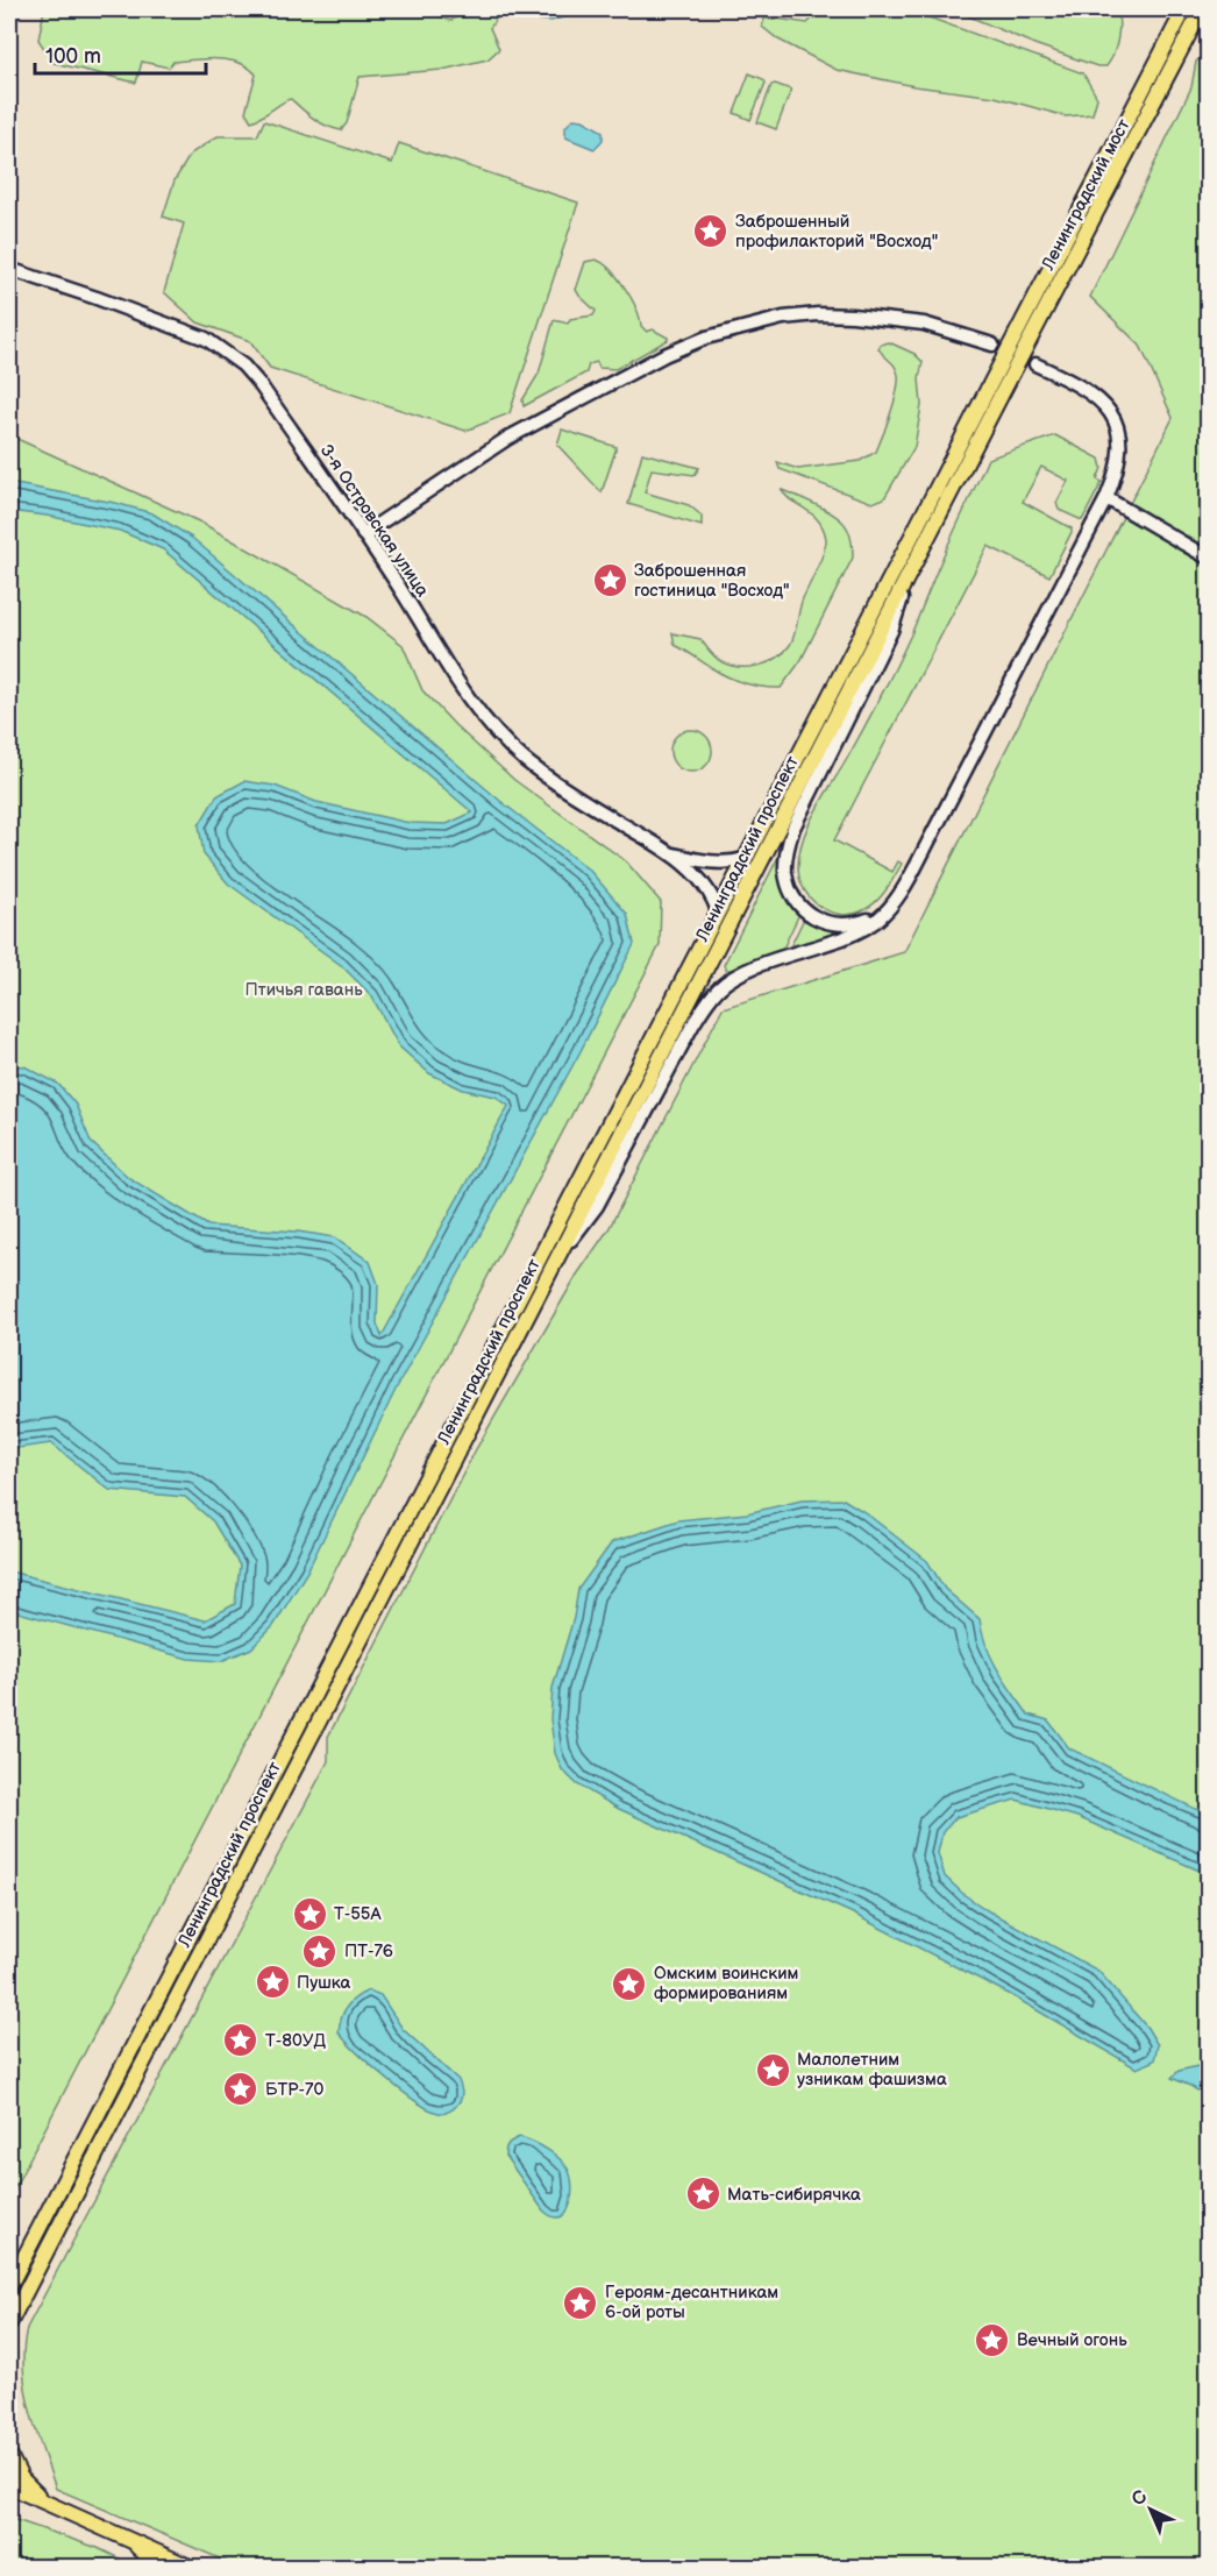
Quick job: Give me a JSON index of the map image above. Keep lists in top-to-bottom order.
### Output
{
  "streets": {
    "main road": ["Ленинградский мост", "Ленинградский проспект"],
    "street": ["3-я Островская улица"]
  },
  "crossings": [
    ["Ленинградский мост", "Ленинградский проспект"]
  ],
  "parks": ["Птичья гавань"],
  "places": {
    "place": [
      "Заброшенный профилакторий \"Восход\"",
      "Заброшенная гостиница \"Восход\"",
      "Т-55А",
      "ПТ-76",
      "Пушка",
      "Омским воинским формированиям",
      "Т-80УД",
      "Малолетним узникам фашизма",
      "БТР-70",
      "Мать-сибирячка",
      "Героям-десантникам 6-ой роты",
      "Вечный огонь"
    ]
  },
  "scale_bar": "100 m",
  "north": "top left"
}
